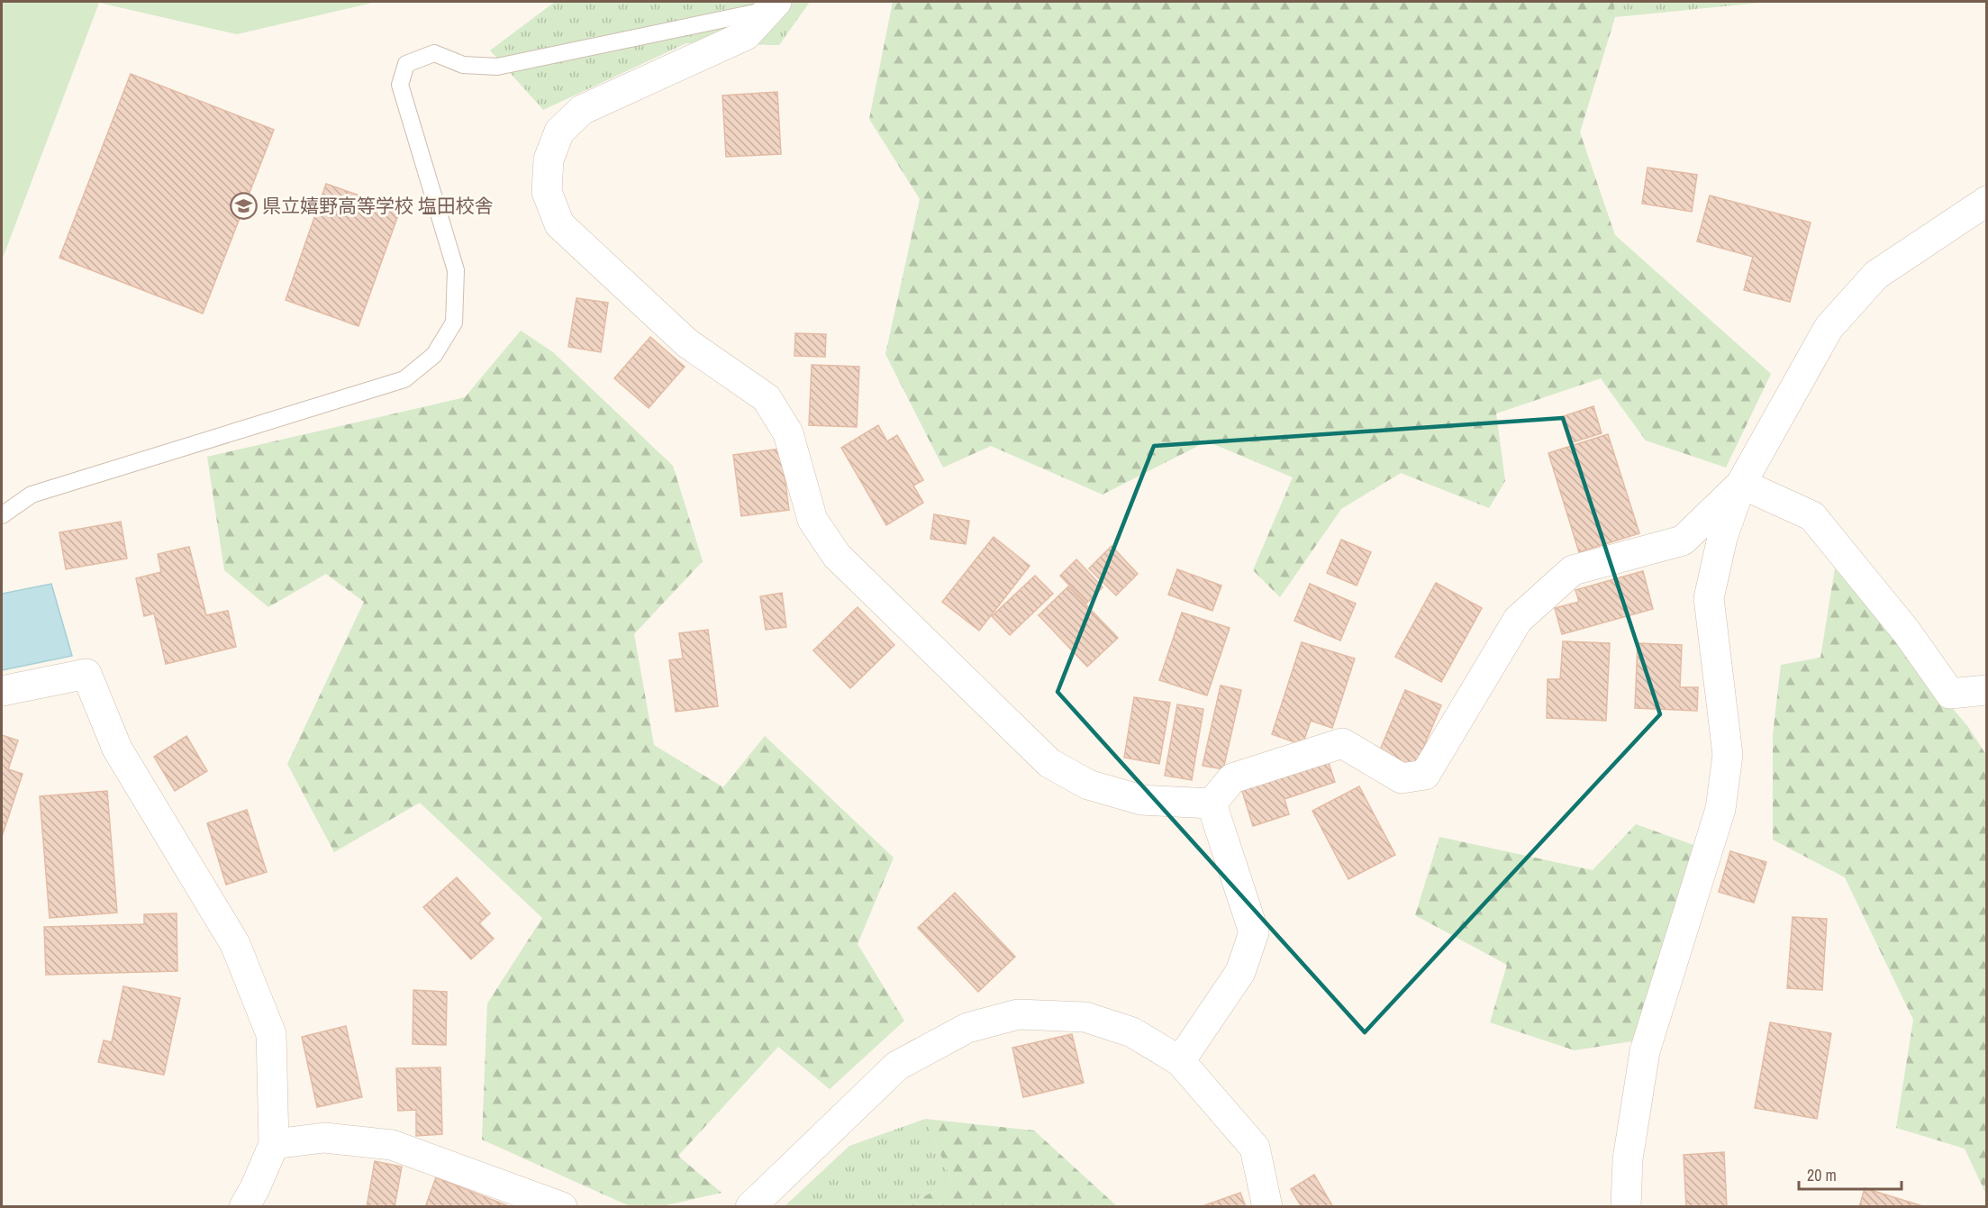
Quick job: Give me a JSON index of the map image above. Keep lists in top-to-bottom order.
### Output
{
  "places": {
    "school or university": ["県立嬉野高等学校 塩田校舎"]
  },
  "scale_bar": "20 m"
}
